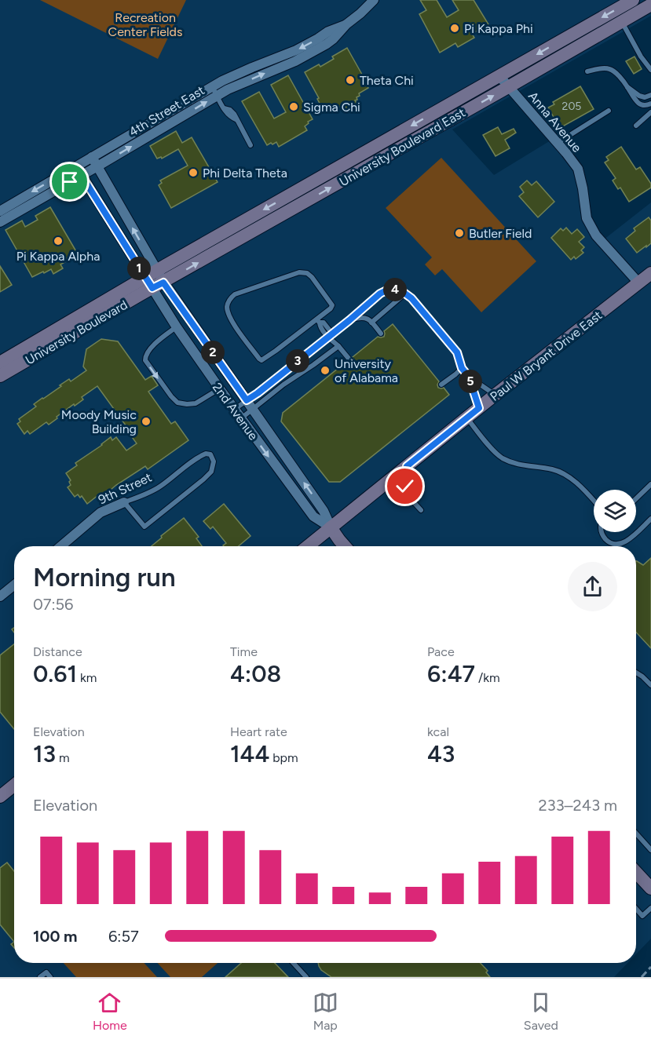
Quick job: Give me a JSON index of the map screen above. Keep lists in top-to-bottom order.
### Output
{
  "streets": {
    "main road": [
      "University Boulevard East",
      "University Boulevard",
      "Paul W Bryant Drive East",
      "2nd Avenue"
    ],
    "street": ["4th Street East", "Anna Avenue", "9th Street"]
  },
  "crossings": [
    ["4th Street East", "2nd Avenue"],
    ["Anna Avenue", "University Boulevard East"],
    ["Anna Avenue", "Paul W Bryant Drive East"],
    ["University Boulevard East", "University Boulevard"],
    ["University Boulevard East", "2nd Avenue"],
    ["University Boulevard", "2nd Avenue"],
    ["Paul W Bryant Drive East", "2nd Avenue"]
  ],
  "parks": ["Recreation Center Fields"],
  "places": [
    "Pi Kappa Phi",
    "Theta Chi",
    "Sigma Chi",
    "Phi Delta Theta",
    "Butler Field",
    "Pi Kappa Alpha",
    "University of Alabama",
    "Moody Music Building"
  ],
  "house_numbers": ["205"],
  "page": {
    "pins": [
      "1",
      "4",
      "2",
      "3",
      "5"
    ],
    "heading": ["Morning run", "07:56"],
    "stats": [
      ["Distance", "0.61 km"],
      ["Time", "4:08"],
      ["Pace", "6:47 /km"],
      ["Elevation", "13 m"],
      ["Heart rate", "144 bpm"],
      ["kcal", "43"]
    ],
    "chart": ["Elevation", "233–243 m"],
    "list": [
      {
        "name": "100 m",
        "note": "6:57"
      }
    ],
    "tabs": ["Home", "Map", "Saved"]
  }
}
